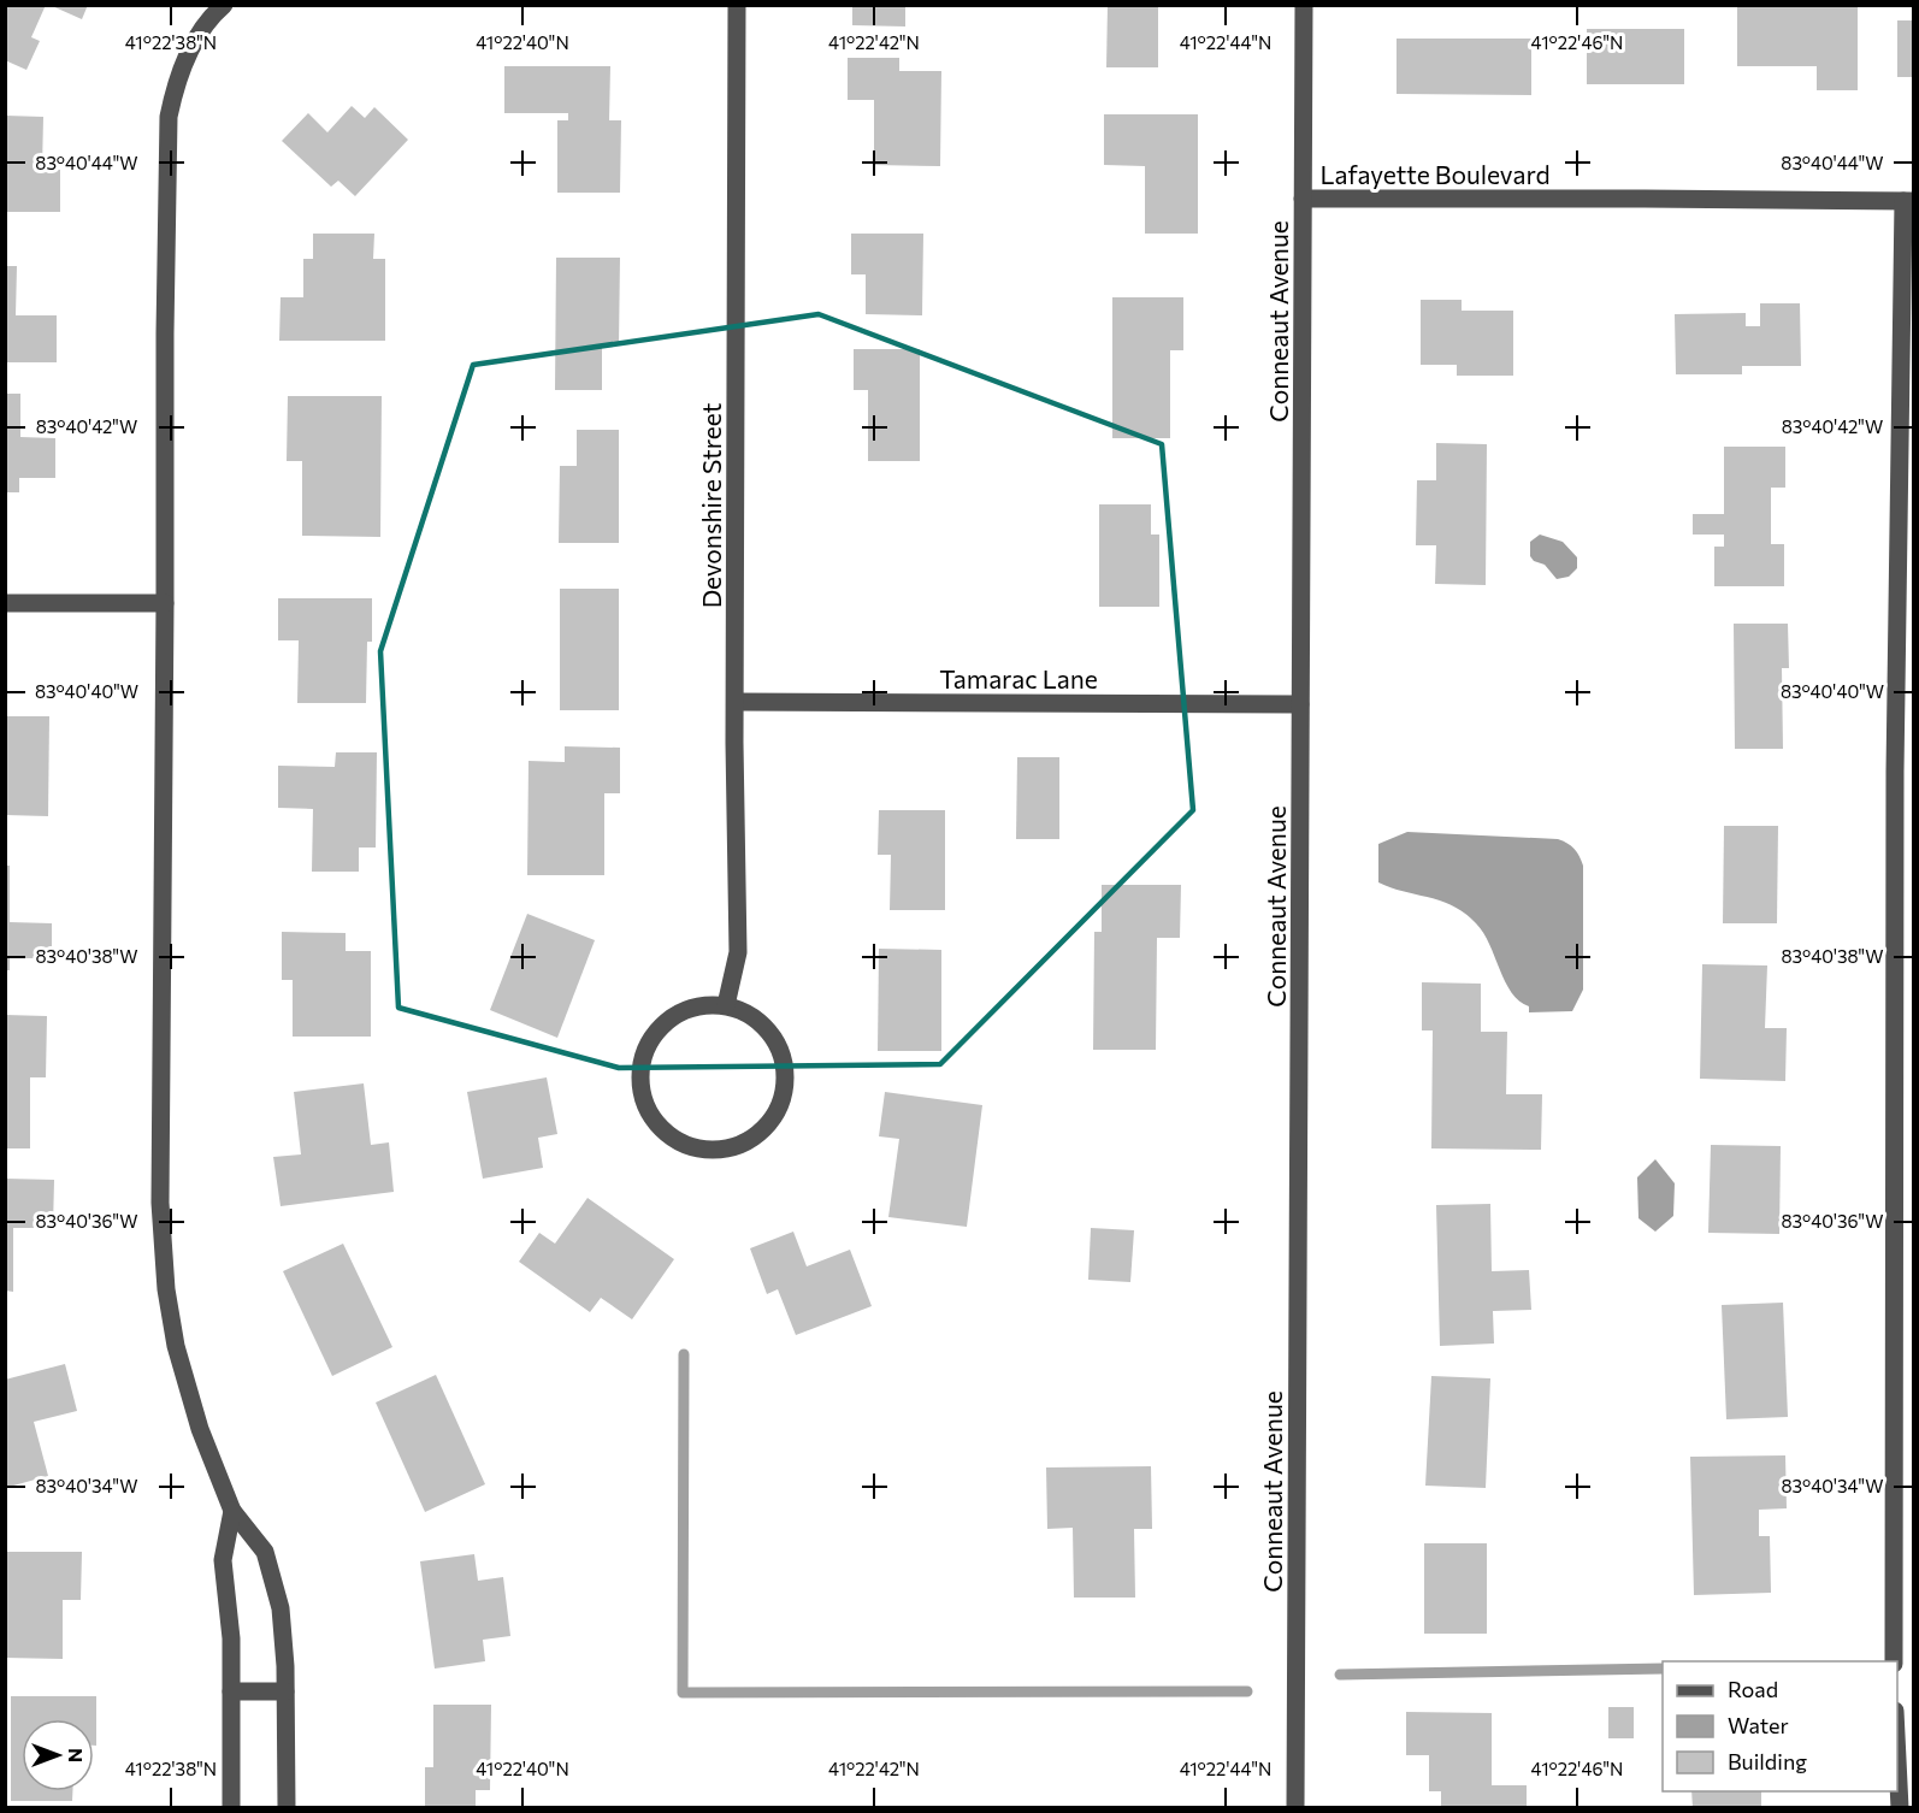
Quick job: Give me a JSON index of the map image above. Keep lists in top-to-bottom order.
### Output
{
  "streets": {
    "street": [
      "Lafayette Boulevard",
      "Conneaut Avenue",
      "Devonshire Street",
      "Tamarac Lane"
    ]
  },
  "crossings": [
    ["Lafayette Boulevard", "Conneaut Avenue"],
    ["Conneaut Avenue", "Tamarac Lane"],
    ["Devonshire Street", "Tamarac Lane"]
  ],
  "legend": ["Road", "Water", "Building"],
  "north": "right",
  "coordinates": [
    "41°22'38\"N",
    "41°22'40\"N",
    "41°22'42\"N",
    "41°22'44\"N",
    "41°22'46\"N",
    "83°40'44\"W",
    "83°40'42\"W",
    "83°40'40\"W",
    "83°40'38\"W",
    "83°40'36\"W",
    "83°40'34\"W"
  ]
}
